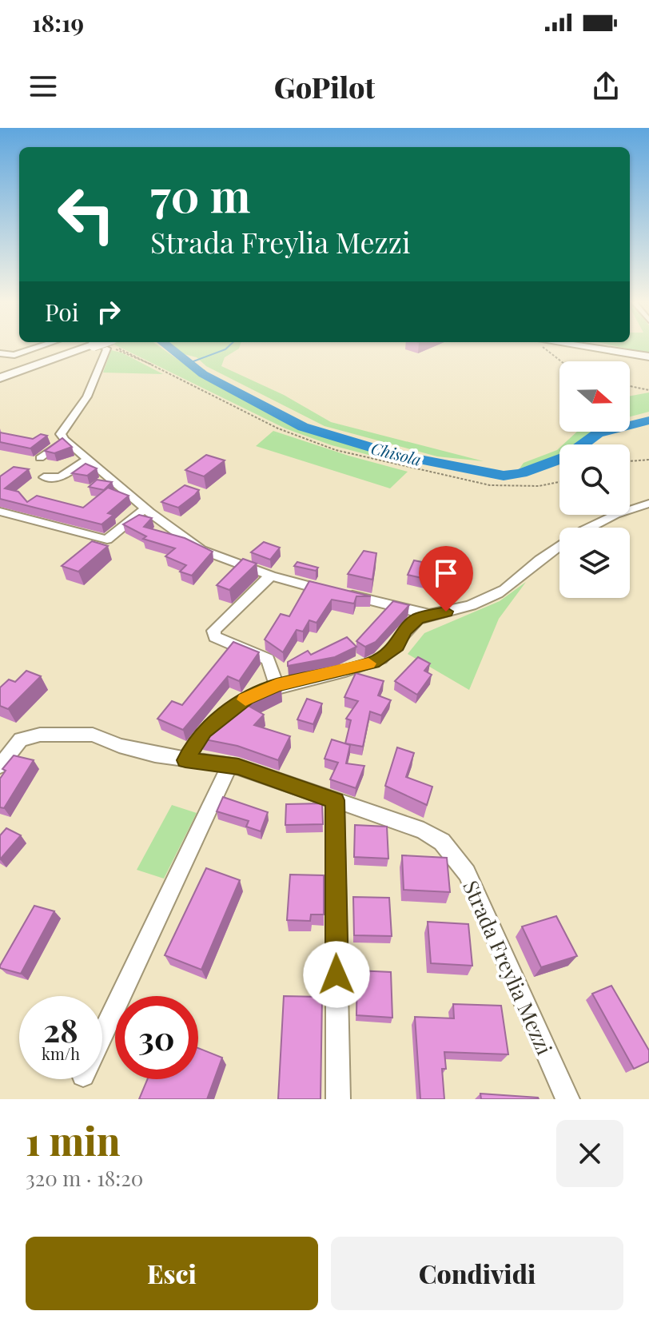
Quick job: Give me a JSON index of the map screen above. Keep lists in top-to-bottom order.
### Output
{
  "streets": {
    "street": ["Strada Freylia Mezzi"]
  },
  "water": ["Chisola"],
  "north": "right",
  "page": {
    "status": "18:19",
    "header": "GoPilot",
    "turn": ["70 m", "Strada Freylia Mezzi"],
    "then": "Poi",
    "speed": "28 km/h",
    "limit": "30",
    "heading": ["1 min", "320 m · 18:20"],
    "buttons": ["Esci", "Condividi"]
  }
}
